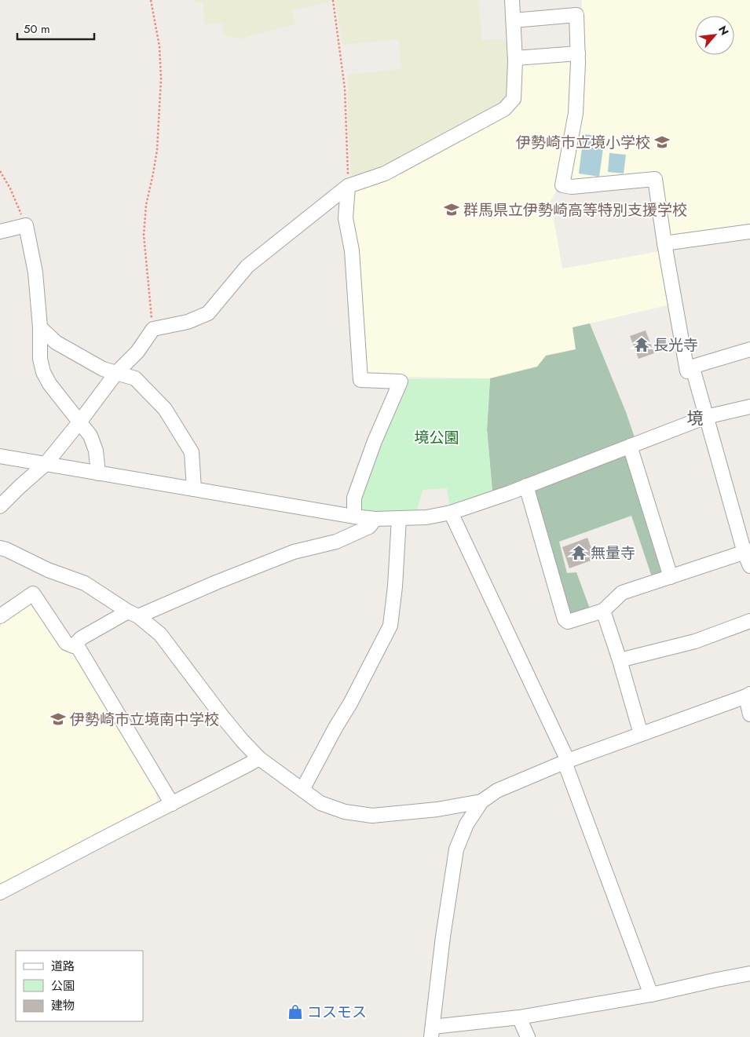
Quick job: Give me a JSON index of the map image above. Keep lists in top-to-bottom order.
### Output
{
  "districts": ["境"],
  "parks": ["境公園"],
  "places": {
    "school or university": ["伊勢崎市立境小学校", "群馬県立伊勢崎高等特別支援学校", "伊勢崎市立境南中学校"],
    "temple": ["長光寺", "無量寺"],
    "shop": ["コスモス"]
  },
  "legend": ["道路", "公園", "建物"],
  "scale_bar": "50 m",
  "north": "top right"
}
